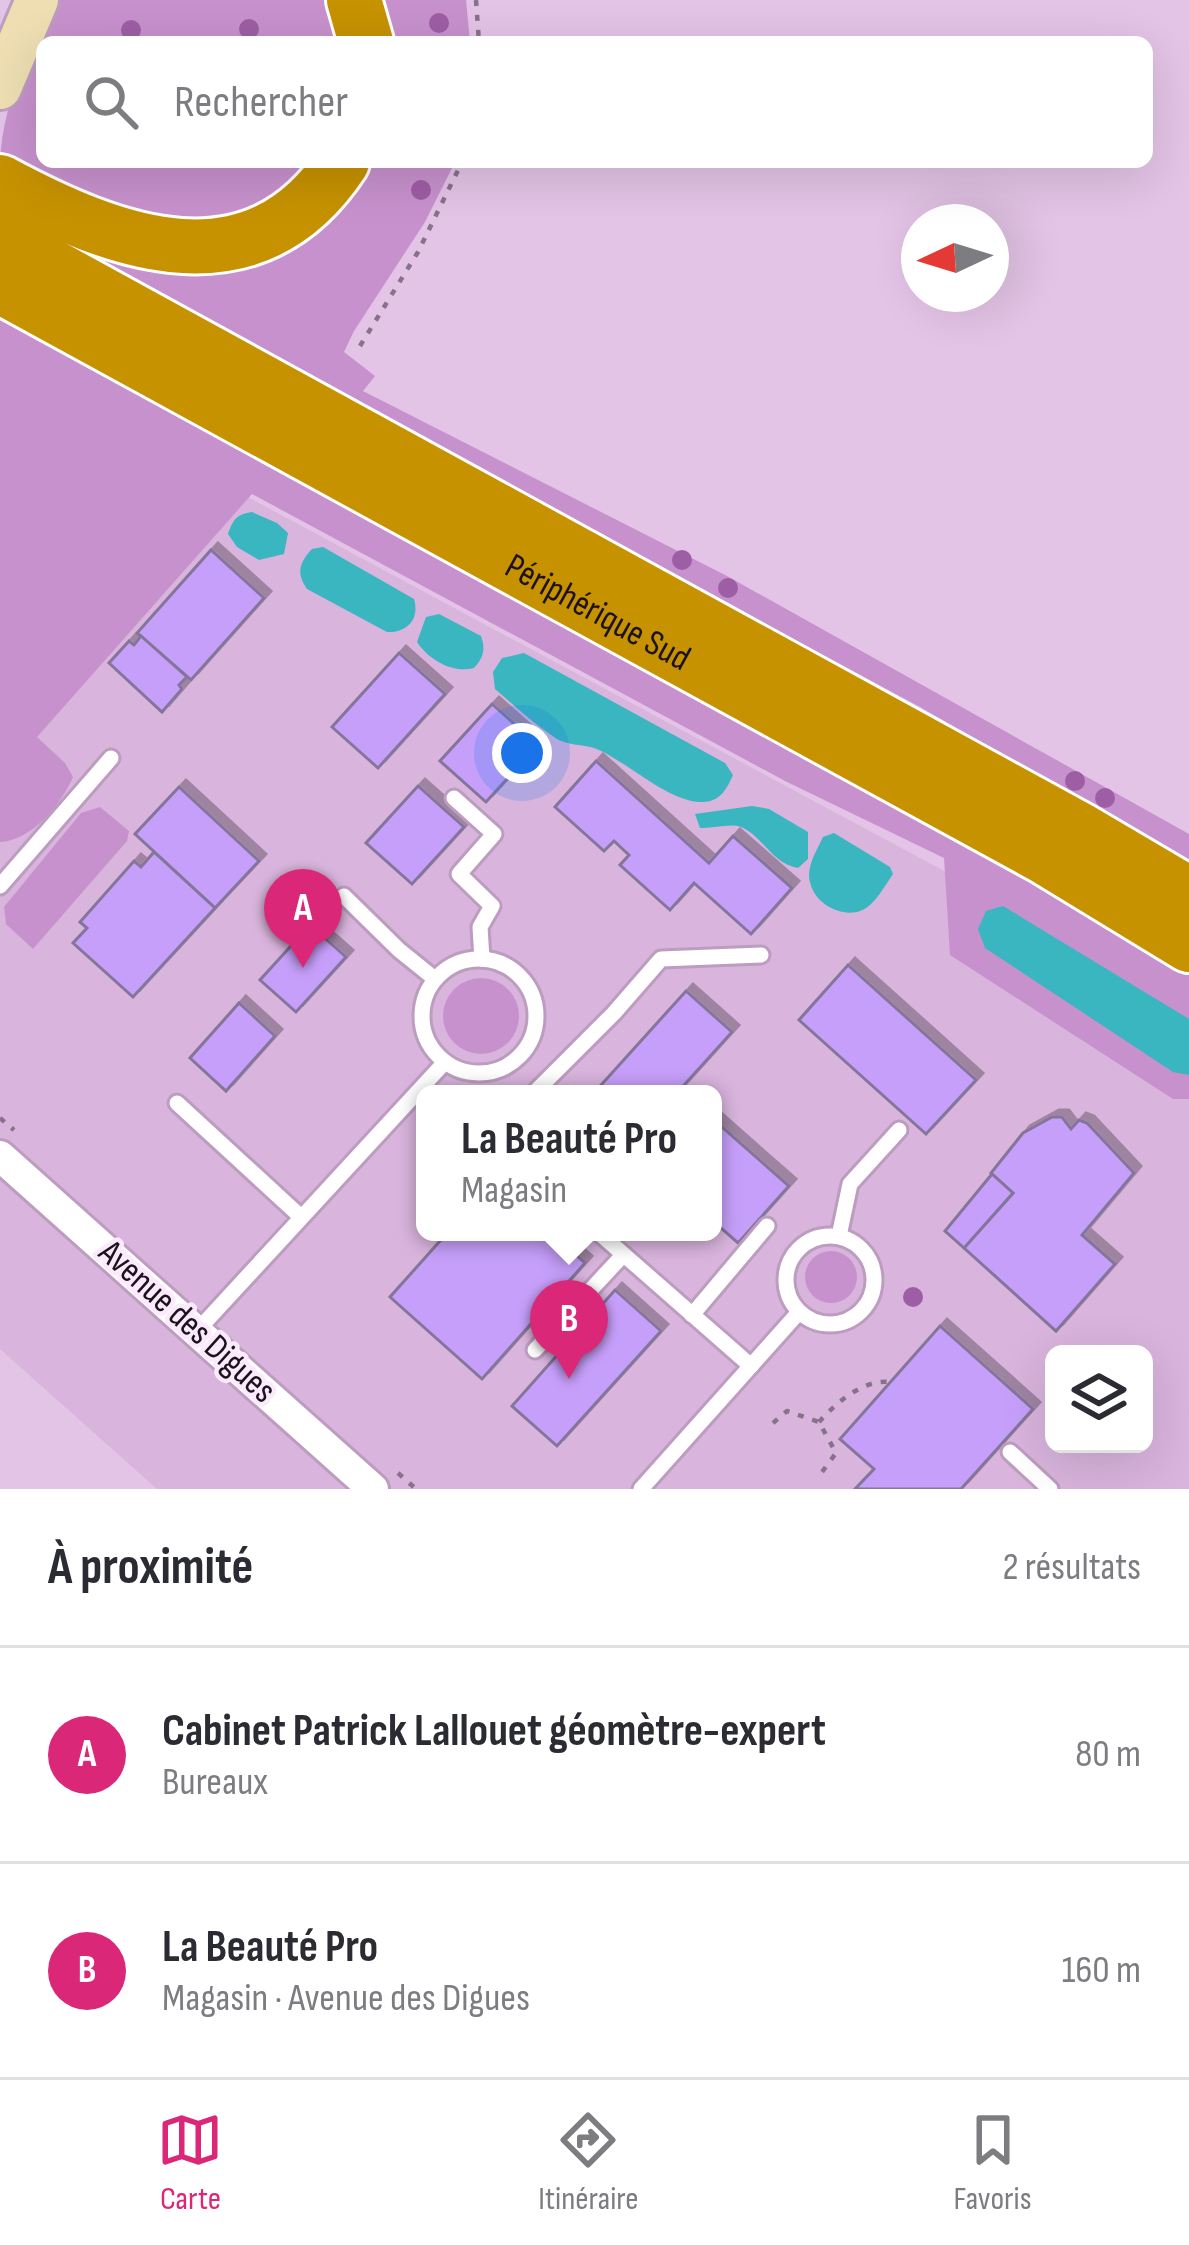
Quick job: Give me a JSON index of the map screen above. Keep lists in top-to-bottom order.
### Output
{
  "streets": {
    "highway": ["Périphérique Sud"],
    "street": ["Avenue des Digues"]
  },
  "north": "left",
  "page": {
    "search": "Rechercher",
    "pins": ["A", "B"],
    "popup": ["La Beauté Pro", "Magasin"],
    "heading": ["À proximité", "2 résultats"],
    "list": [
      {
        "mark": "A",
        "name": "Cabinet Patrick Lallouet géomètre-expert",
        "note": "Bureaux",
        "value": "80 m"
      },
      {
        "mark": "B",
        "name": "La Beauté Pro",
        "note": "Magasin · Avenue des Digues",
        "value": "160 m"
      }
    ],
    "nav": ["Carte", "Itinéraire", "Favoris"]
  }
}
